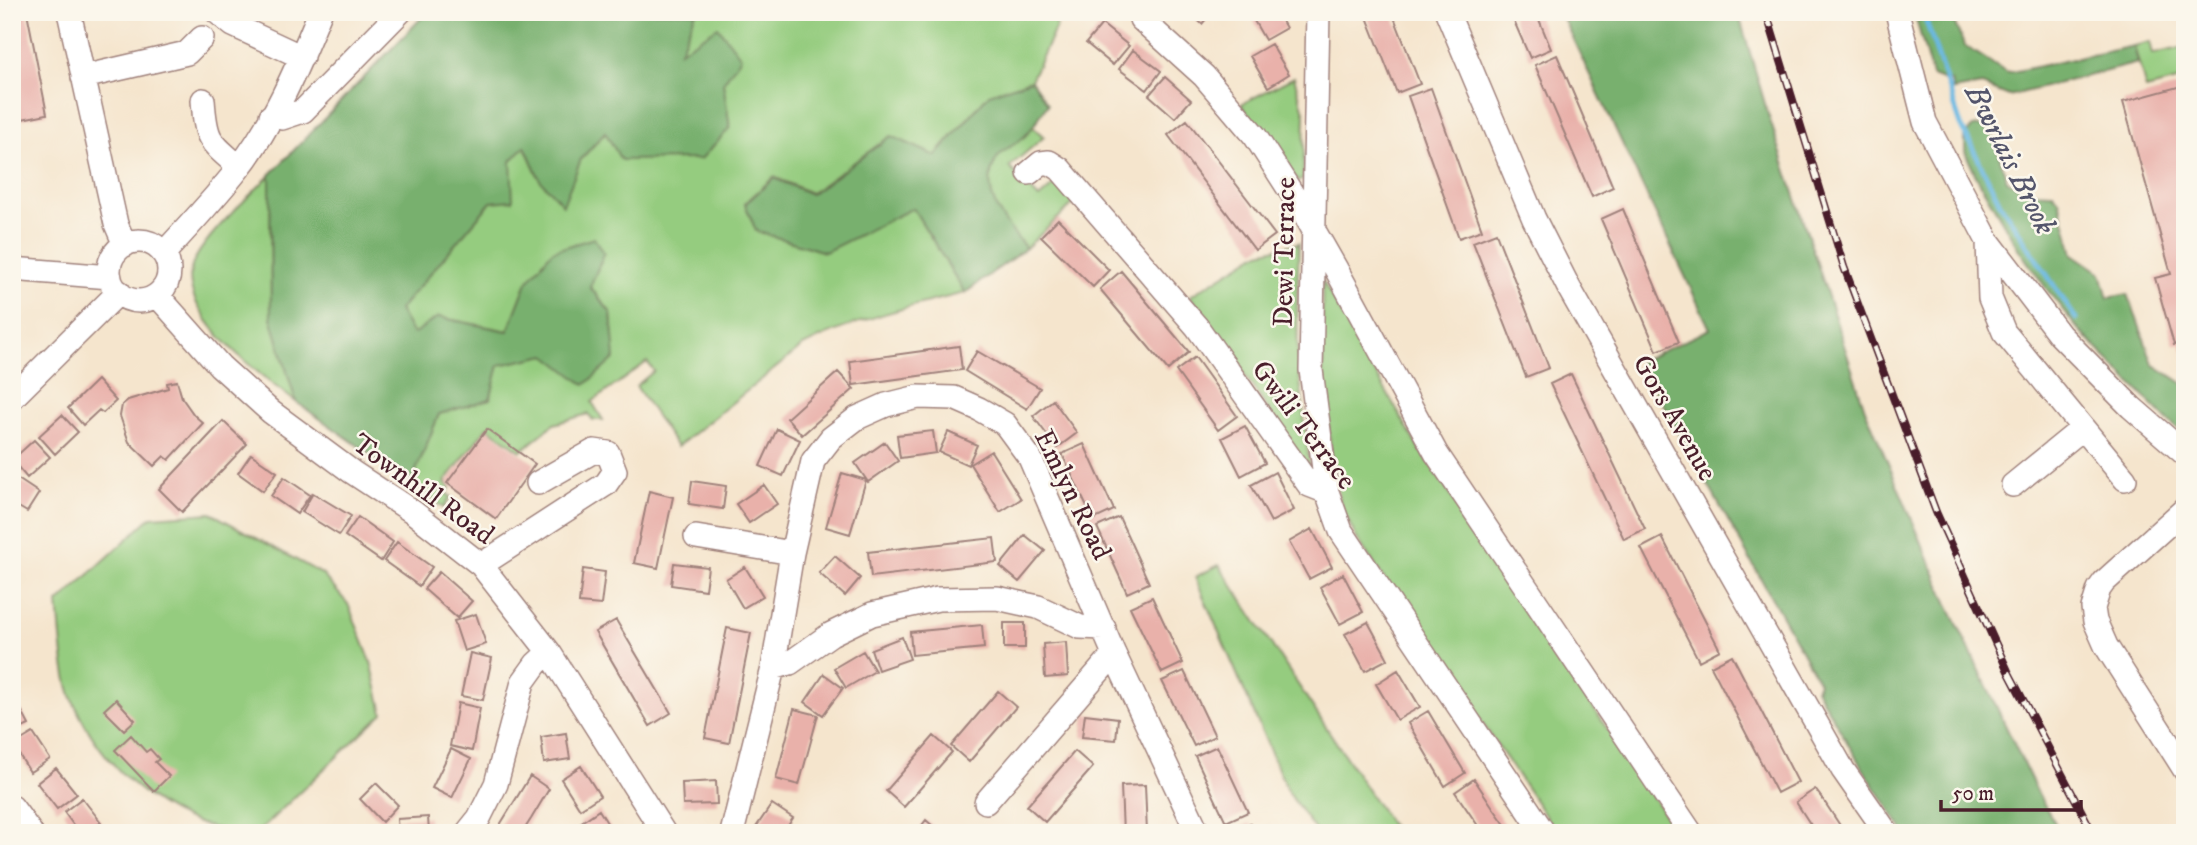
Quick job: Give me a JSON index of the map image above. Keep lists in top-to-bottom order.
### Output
{
  "streets": {
    "street": [
      "Dewi Terrace",
      "Gors Avenue",
      "Gwili Terrace",
      "Townhill Road",
      "Emlyn Road"
    ]
  },
  "crossings": [
    ["Dewi Terrace", "Gwili Terrace"]
  ],
  "water": ["Bwrlais Brook"],
  "scale_bar": "50 m"
}
